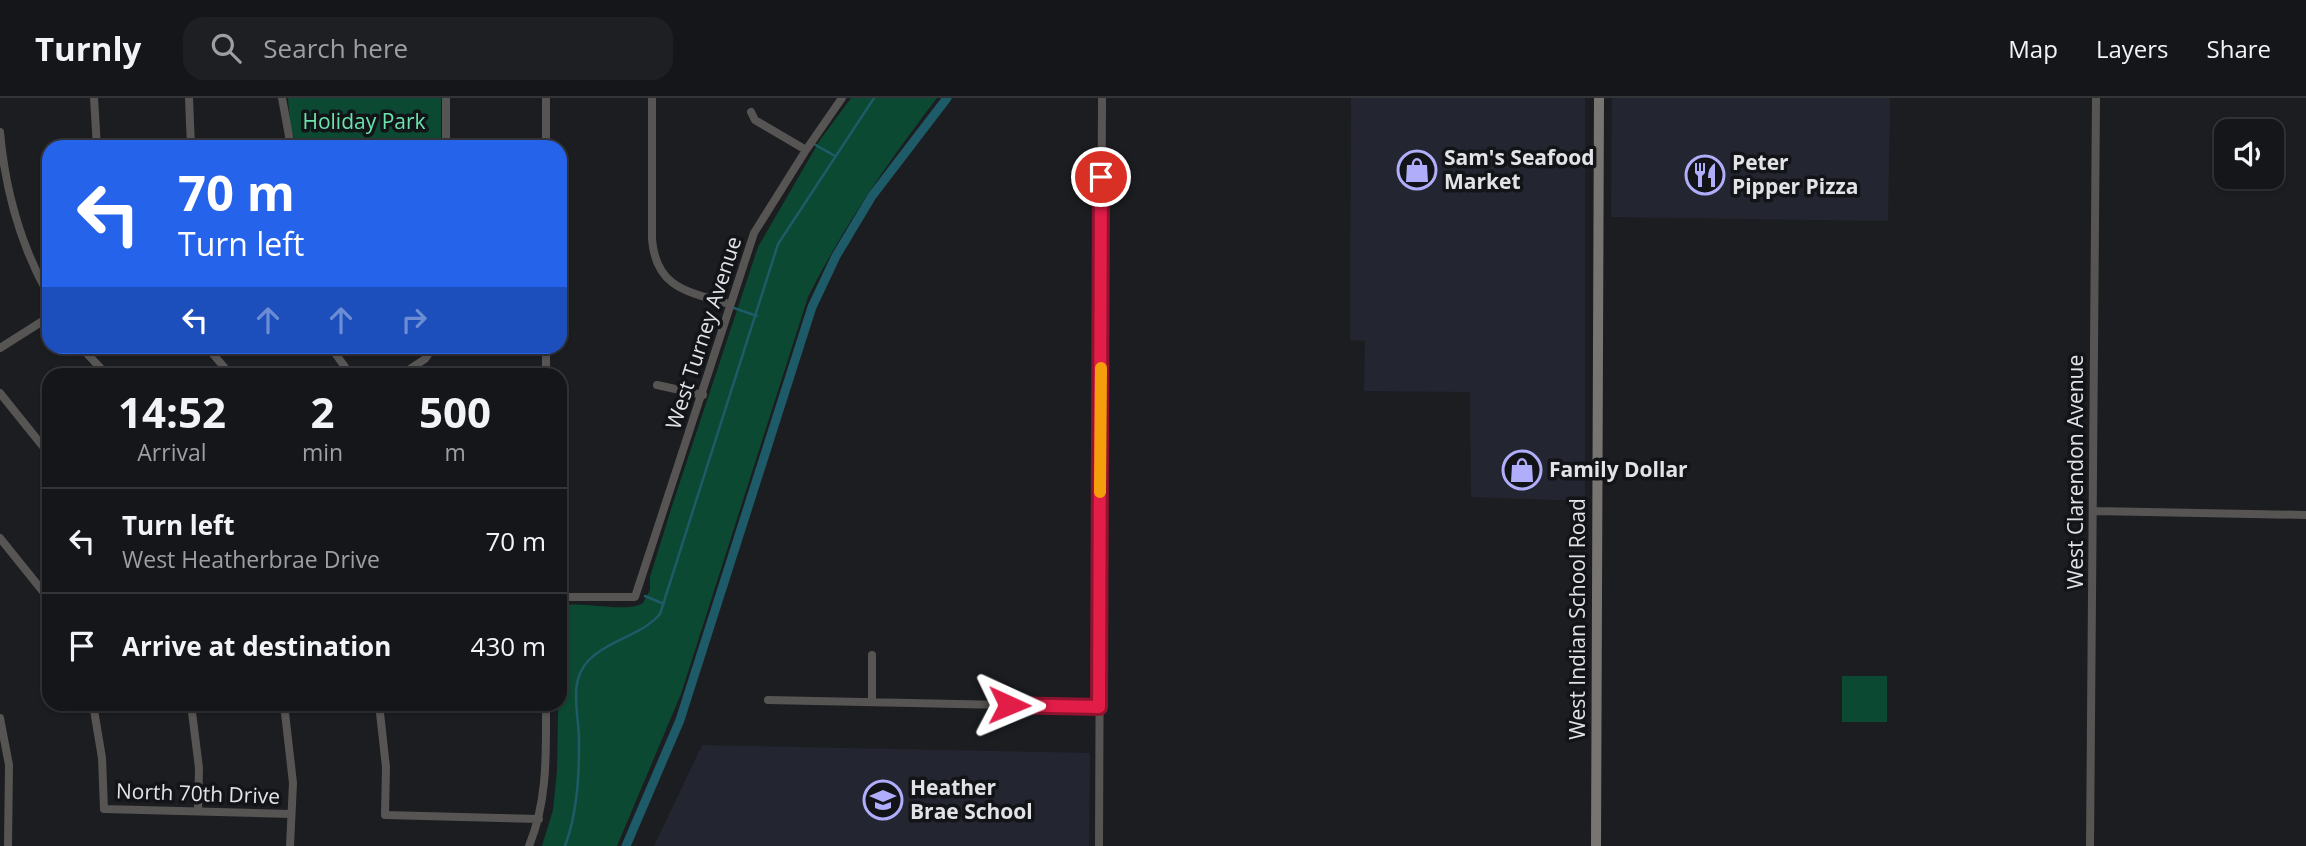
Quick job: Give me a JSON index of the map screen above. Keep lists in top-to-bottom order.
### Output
{
  "streets": {
    "main road": ["West Indian School Road"],
    "street": ["West Turney Avenue", "West Clarendon Avenue", "North 70th Drive"]
  },
  "parks": ["Holiday Park"],
  "places": {
    "shop": ["Sam's Seafood Market", "Family Dollar"],
    "restaurant": ["Peter Pipper Pizza"],
    "school or university": ["Heather Brae School"]
  },
  "page": {
    "header": "Turnly",
    "search": "Search here",
    "nav": ["Map", "Layers", "Share"],
    "turn": ["70 m", "Turn left"],
    "eta": [
      "14:52",
      "Arrival",
      "2",
      "min",
      "500",
      "m"
    ],
    "list": [
      {
        "name": "Turn left",
        "note": "West Heatherbrae Drive",
        "value": "70 m"
      },
      {
        "name": "Arrive at destination",
        "value": "430 m"
      }
    ]
  }
}
